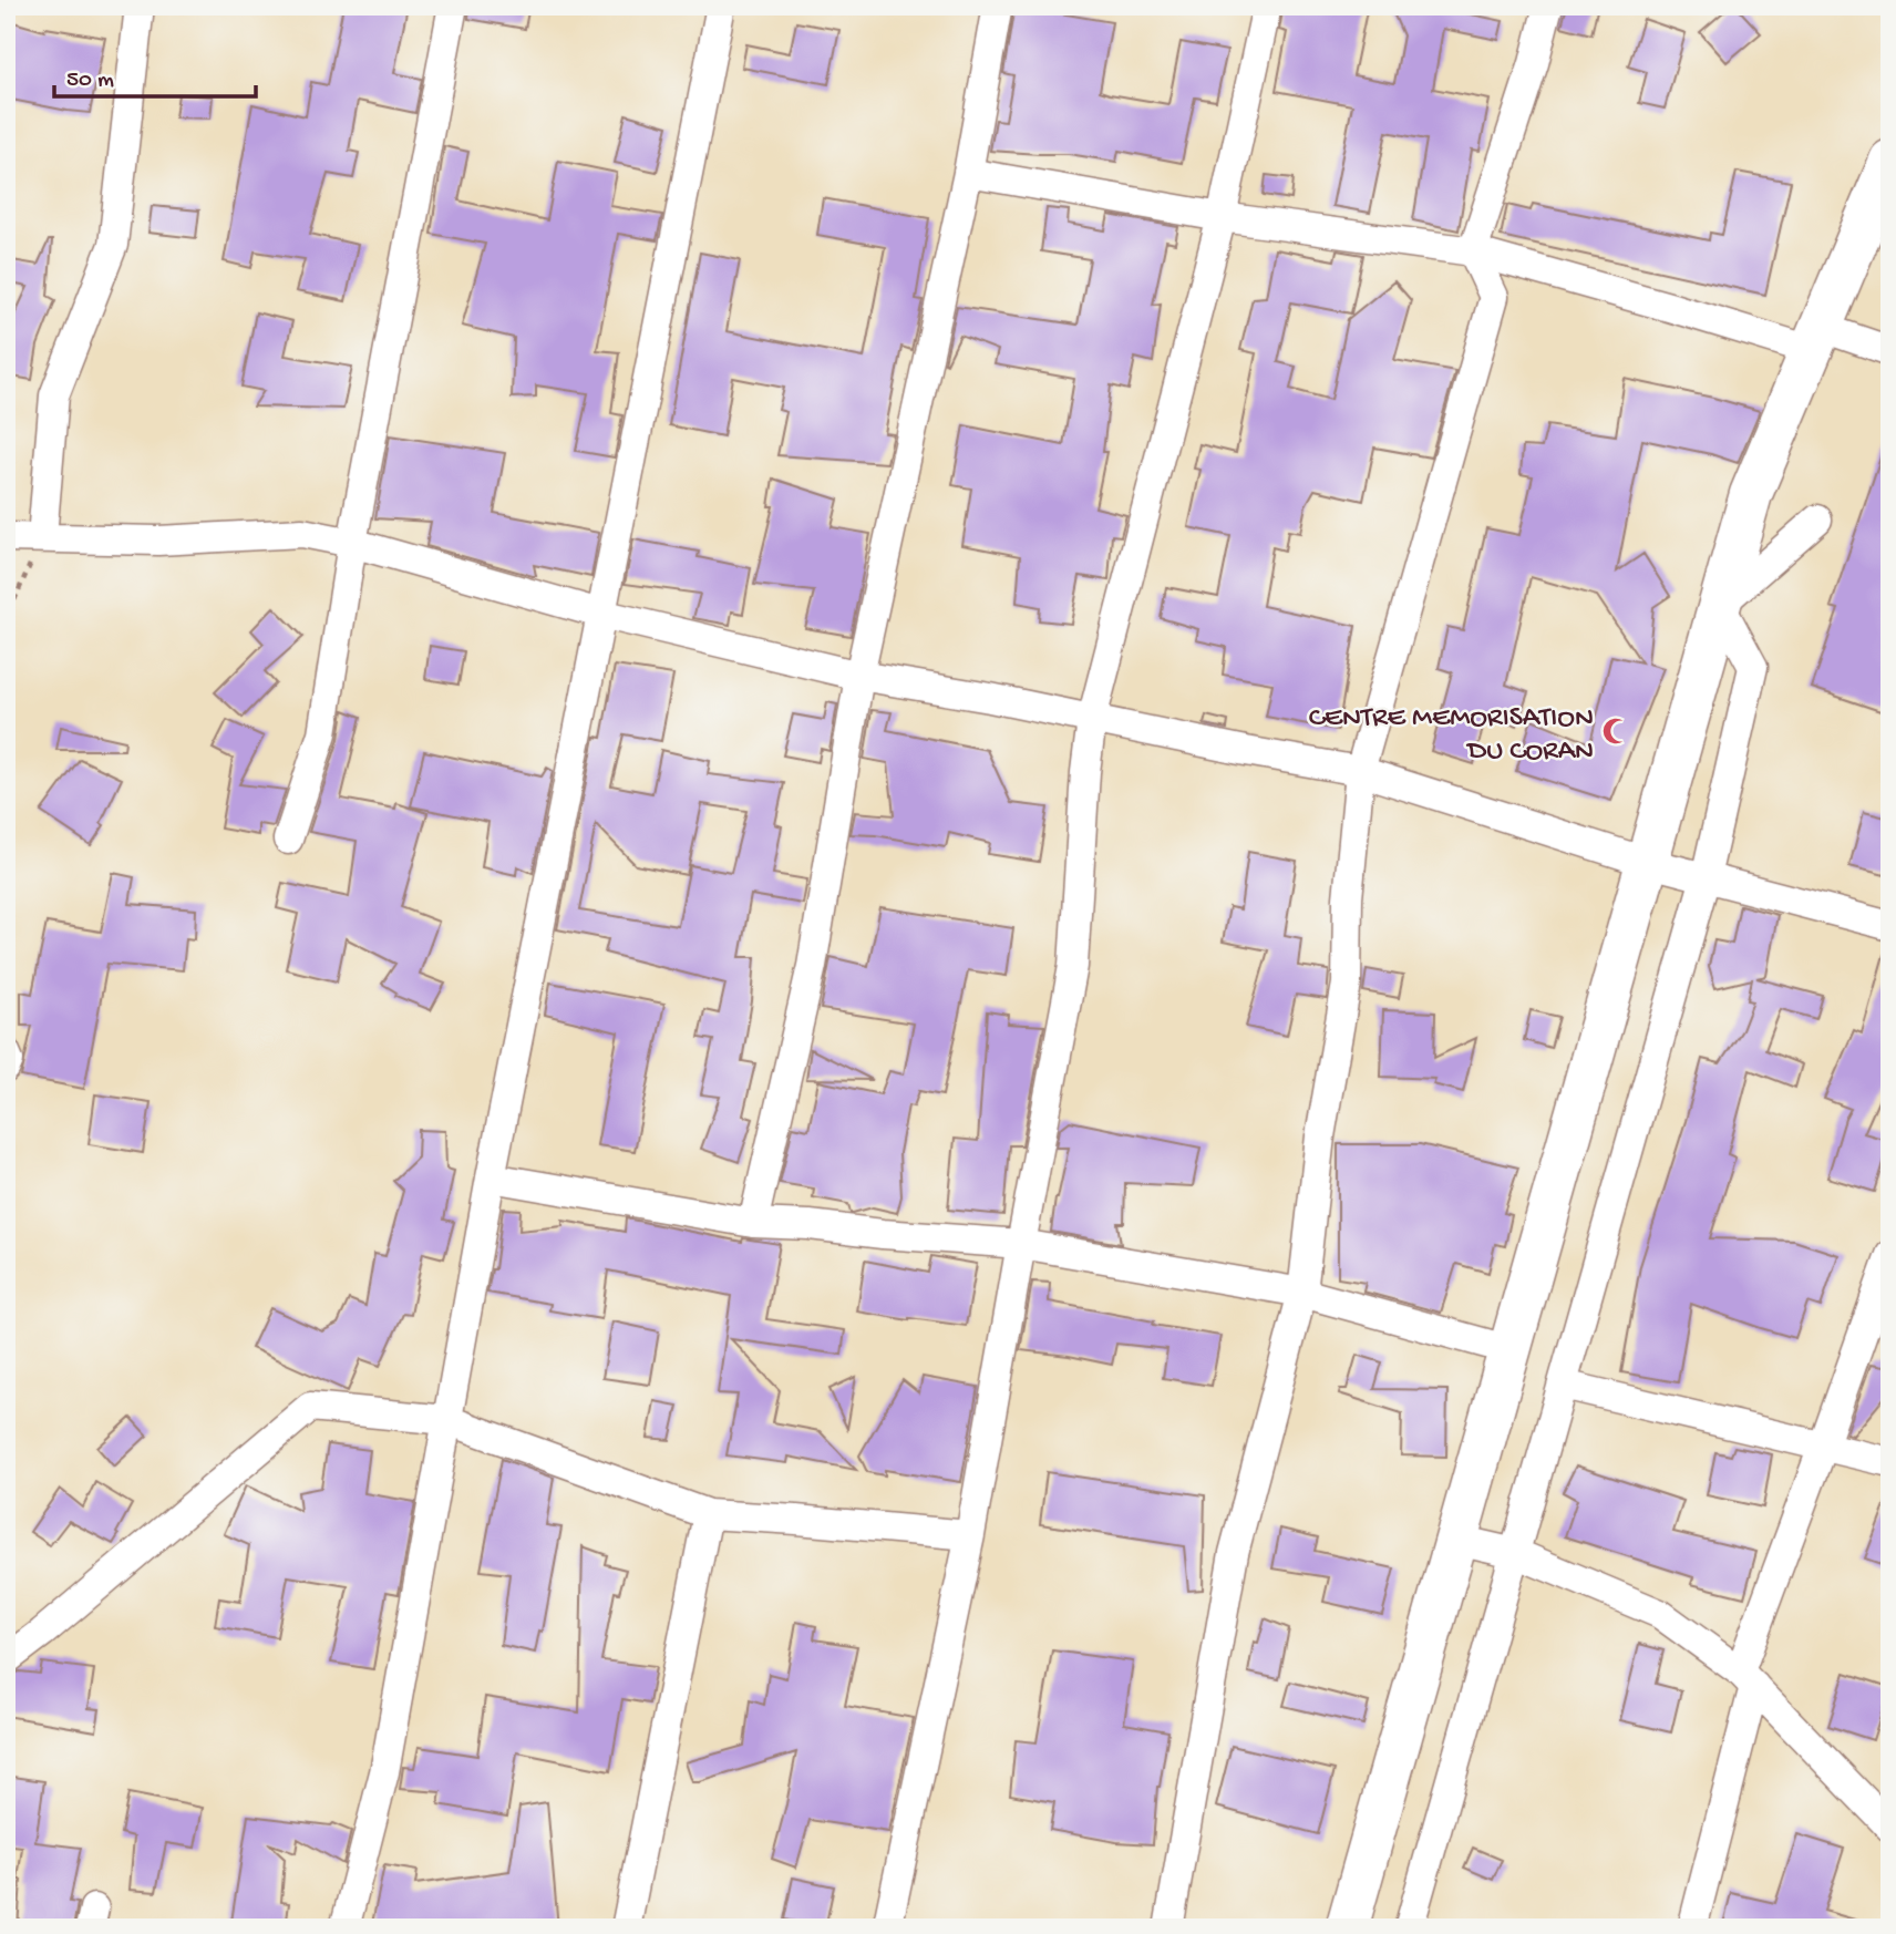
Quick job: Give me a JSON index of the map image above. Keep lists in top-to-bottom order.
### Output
{
  "places": {
    "mosque": ["CENTRE MEMORISATION DU CORAN"]
  },
  "scale_bar": "50 m"
}
